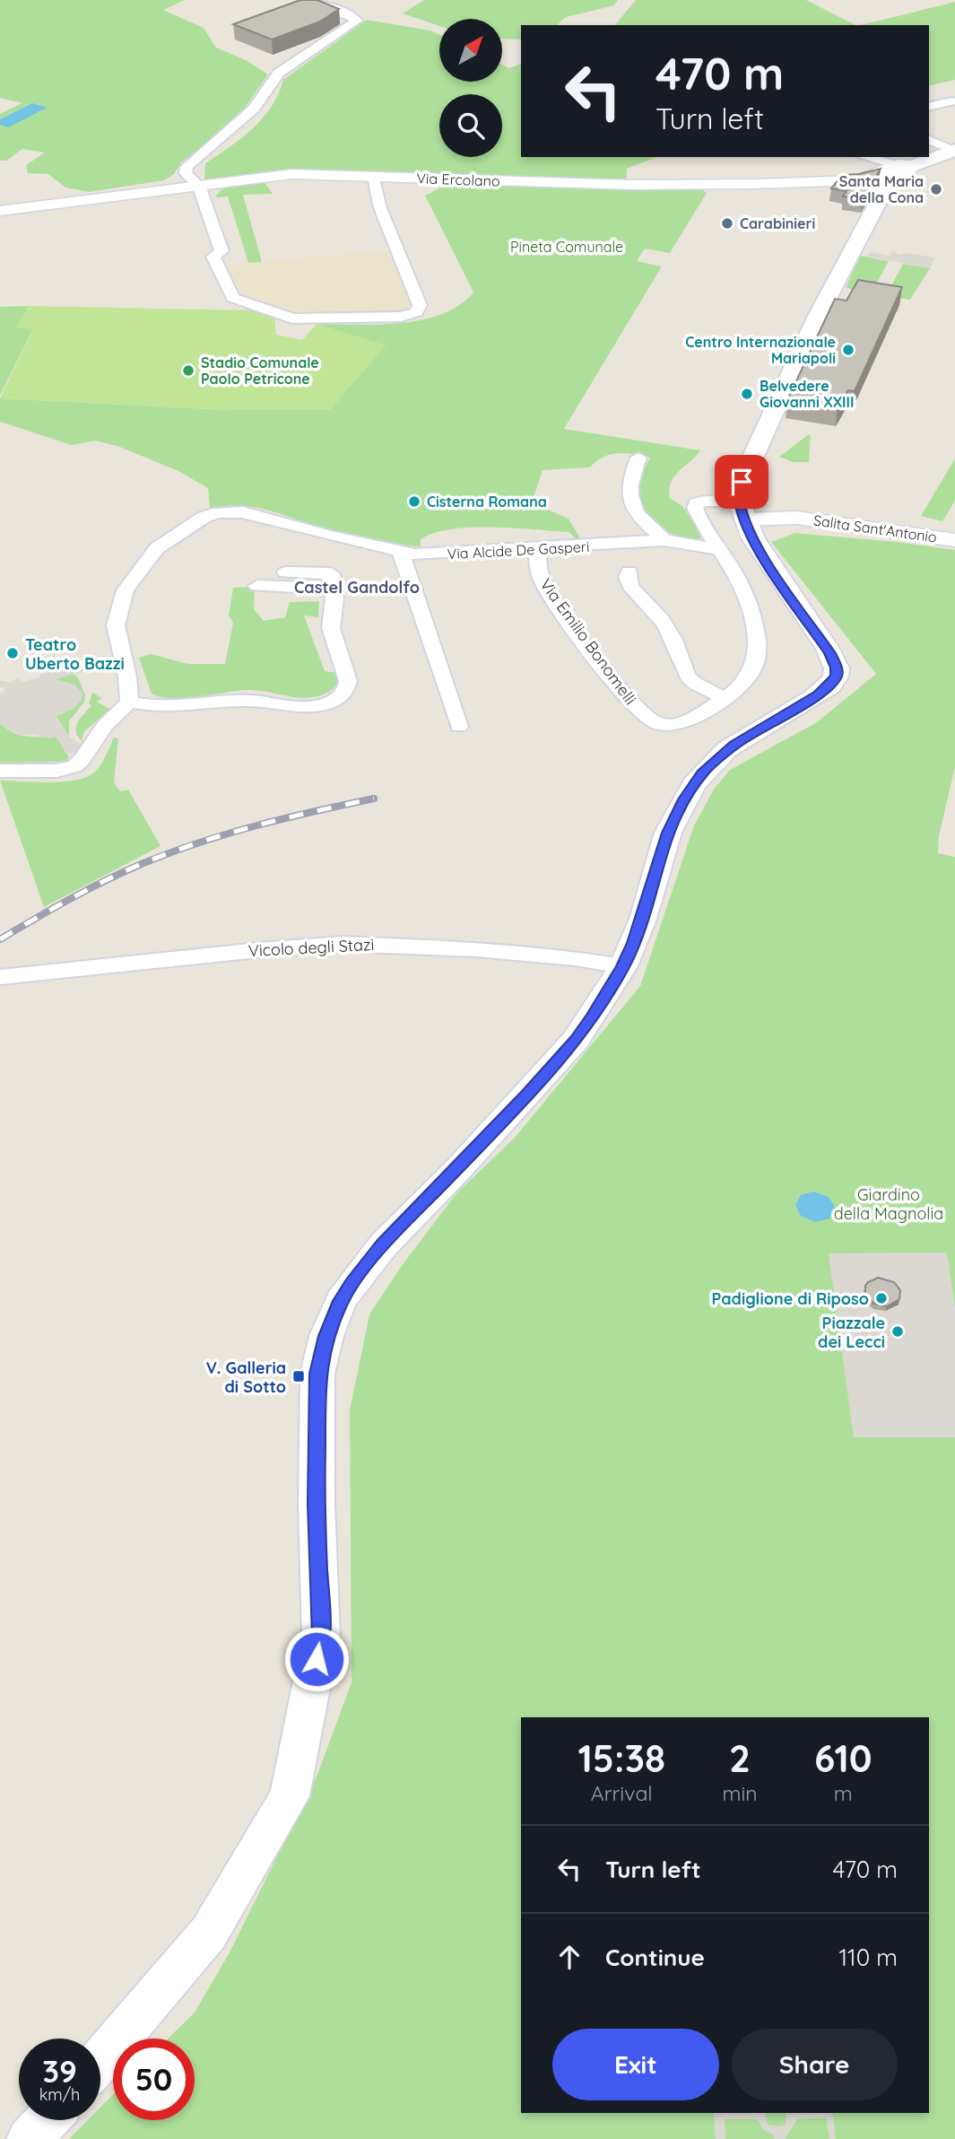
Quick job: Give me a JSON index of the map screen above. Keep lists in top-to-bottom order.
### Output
{
  "streets": {
    "street": [
      "Via Ercolano",
      "Salita Sant'Antonio",
      "Via Alcide De Gasperi",
      "Via Emilio Bonomelli",
      "Vicolo degli Stazi"
    ]
  },
  "crossings": [
    ["Via Alcide De Gasperi", "Via Emilio Bonomelli"]
  ],
  "districts": ["Castel Gandolfo"],
  "parks": ["Pineta Comunale", "Giardino della Magnolia"],
  "places": {
    "other": [
      "Santa Maria della Cona",
      "Carabinieri",
      "Centro Internazionale Mariapoli",
      "Stadio Comunale Paolo Petricone",
      "Belvedere Giovanni XXIII",
      "Cisterna Romana",
      "Teatro Uberto Bazzi",
      "Padiglione di Riposo",
      "Piazzale dei Lecci"
    ],
    "transit": ["V. Galleria di Sotto"]
  },
  "north": "top right",
  "page": {
    "turn": ["470 m", "Turn left"],
    "eta": [
      "15:38",
      "Arrival",
      "2",
      "min",
      "610",
      "m"
    ],
    "list": [
      {
        "name": "Turn left",
        "value": "470 m"
      },
      {
        "name": "Continue",
        "value": "110 m"
      }
    ],
    "buttons": ["Exit", "Share"],
    "speed": "39 km/h",
    "limit": "50"
  }
}
